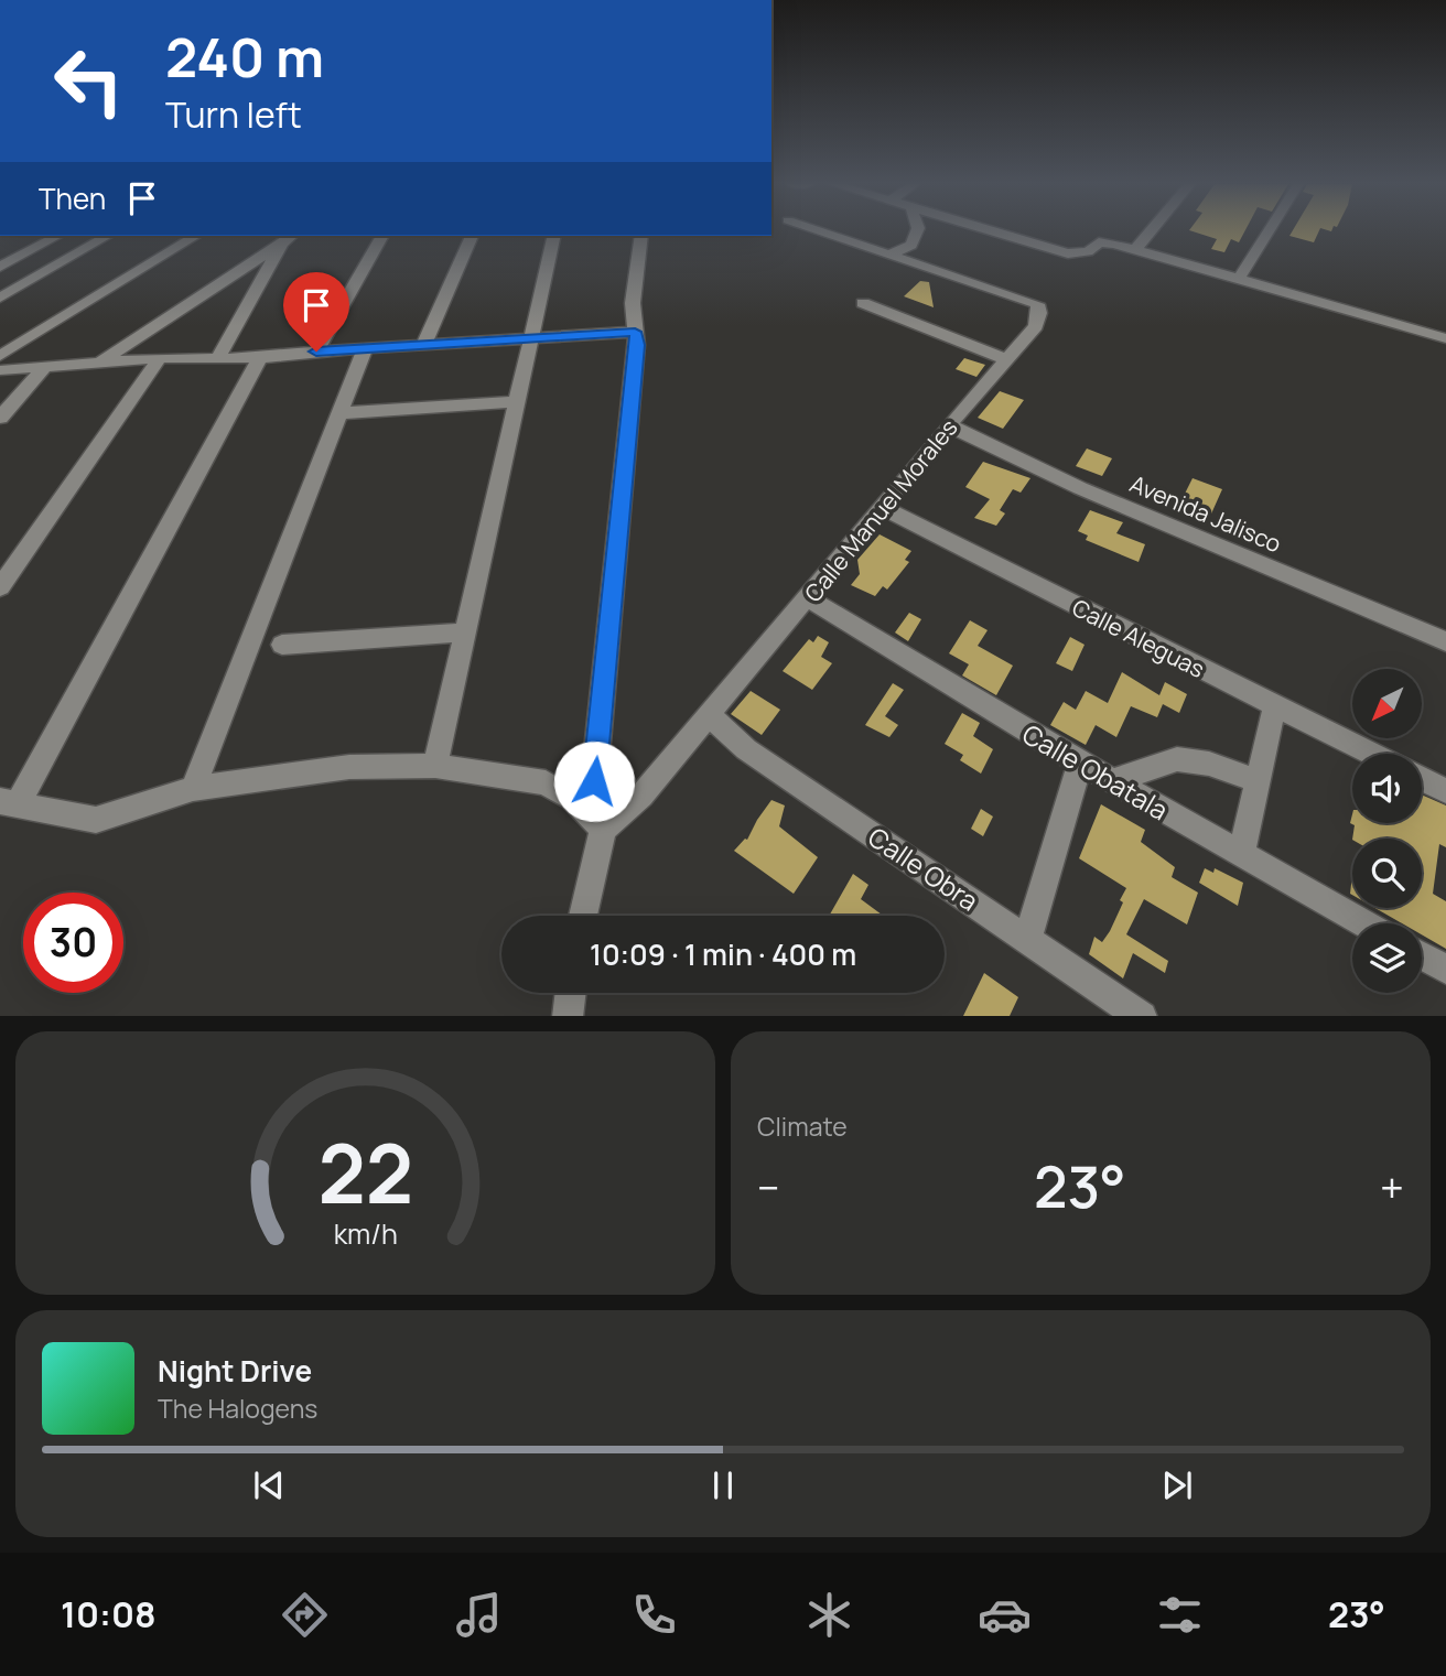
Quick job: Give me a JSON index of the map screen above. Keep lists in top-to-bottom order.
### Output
{
  "streets": {
    "street": [
      "Calle Manuel Morales",
      "Avenida Jalisco",
      "Calle Aleguas",
      "Calle Obatala",
      "Calle Obra"
    ]
  },
  "crossings": [
    ["Calle Manuel Morales", "Avenida Jalisco"],
    ["Calle Manuel Morales", "Calle Aleguas"],
    ["Calle Manuel Morales", "Calle Obatala"],
    ["Calle Manuel Morales", "Calle Obra"]
  ],
  "north": "bottom left",
  "page": {
    "turn": ["240 m", "Turn left"],
    "then": "Then",
    "limit": "30",
    "trip": "10:09 · 1 min · 400 m",
    "tile": "Climate",
    "heat": ["−", "23°", "+"],
    "song": ["Night Drive", "The Halogens"],
    "tabs": ["10:08", "23°"],
    "gauge": ["22", "km/h"]
  }
}
